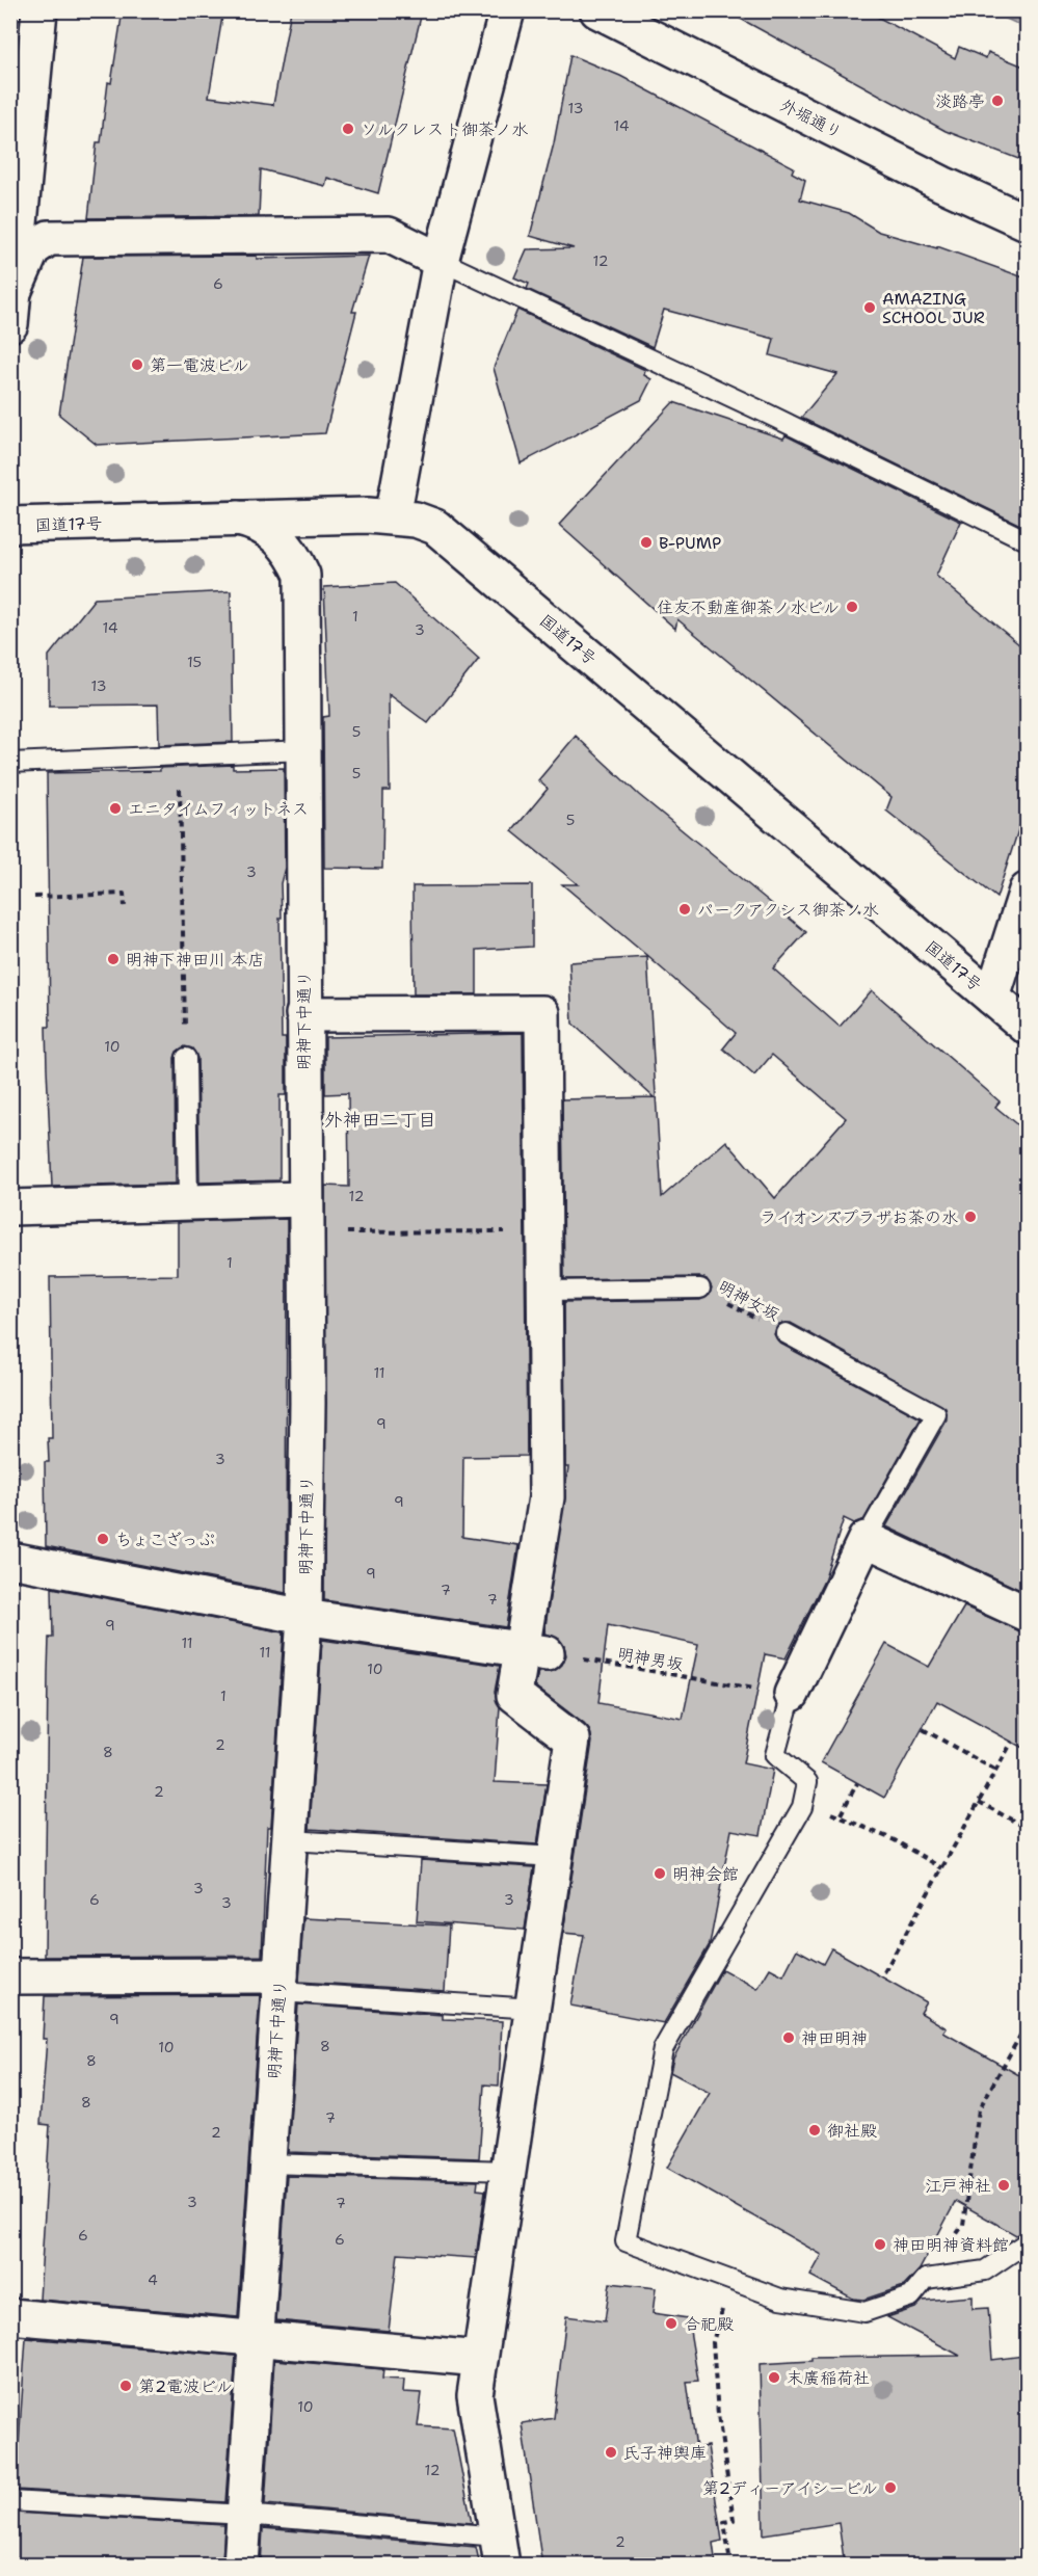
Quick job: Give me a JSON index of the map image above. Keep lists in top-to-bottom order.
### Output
{
  "streets": {
    "main road": ["外堀通り", "国道17号", "明神下中通り"],
    "path": ["明神女坂", "明神男坂"]
  },
  "crossings": [
    ["国道17号", "明神下中通り"]
  ],
  "districts": ["外神田二丁目"],
  "places": [
    "淡路亭",
    "ソルクレスト御茶ノ水",
    "AMAZING SCHOOL JUR",
    "第一電波ビル",
    "B-PUMP",
    "住友不動産御茶ノ水ビル",
    "エニタイムフィットネス",
    "パークアクシス御茶ノ水",
    "明神下神田川 本店",
    "ライオンズプラザお茶の水",
    "ちょこざっぷ",
    "明神会館",
    "神田明神",
    "御社殿",
    "江戸神社",
    "神田明神資料館",
    "合祀殿",
    "末廣稲荷社",
    "第2電波ビル",
    "氏子神輿庫",
    "第2ディーアイシービル"
  ],
  "house_numbers": [
    "13",
    "14",
    "12",
    "6",
    "1",
    "14",
    "3",
    "15",
    "13",
    "5",
    "5",
    "5",
    "3",
    "10",
    "12",
    "1",
    "11",
    "9",
    "3",
    "9",
    "9",
    "7",
    "7",
    "9",
    "11",
    "11",
    "10",
    "1",
    "2",
    "8",
    "2",
    "3",
    "6",
    "3",
    "3",
    "9",
    "8",
    "10",
    "8",
    "8",
    "7",
    "2",
    "3",
    "7",
    "6",
    "6",
    "4",
    "10",
    "12",
    "2"
  ]
}
